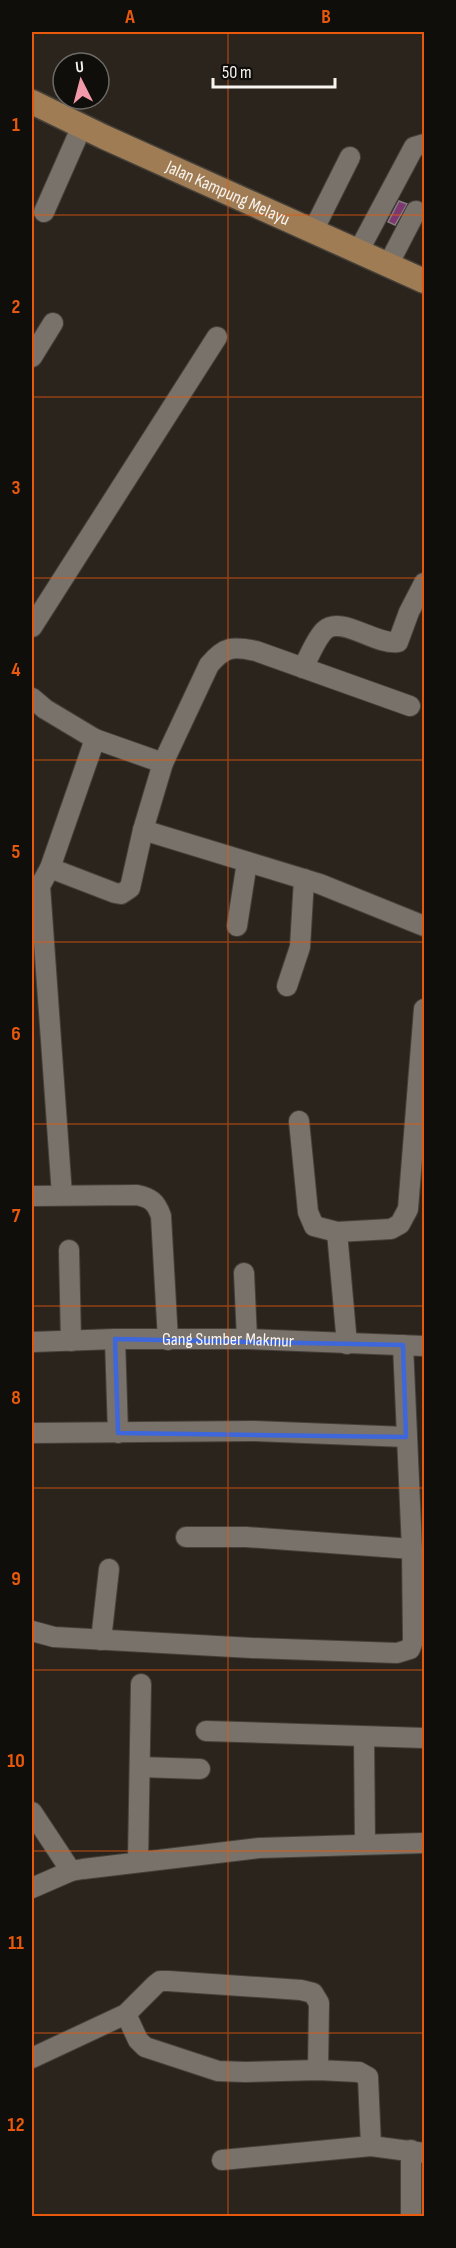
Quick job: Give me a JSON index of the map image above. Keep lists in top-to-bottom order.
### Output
{
  "streets": {
    "main road": ["Jalan Kampung Melayu"],
    "street": ["Gang Sumber Makmur"]
  },
  "scale_bar": "50 m",
  "north": "top",
  "grid": {
    "columns": ["A", "B"],
    "rows": [
      "1",
      "2",
      "3",
      "4",
      "5",
      "6",
      "7",
      "8",
      "9",
      "10",
      "11",
      "12"
    ]
  }
}
